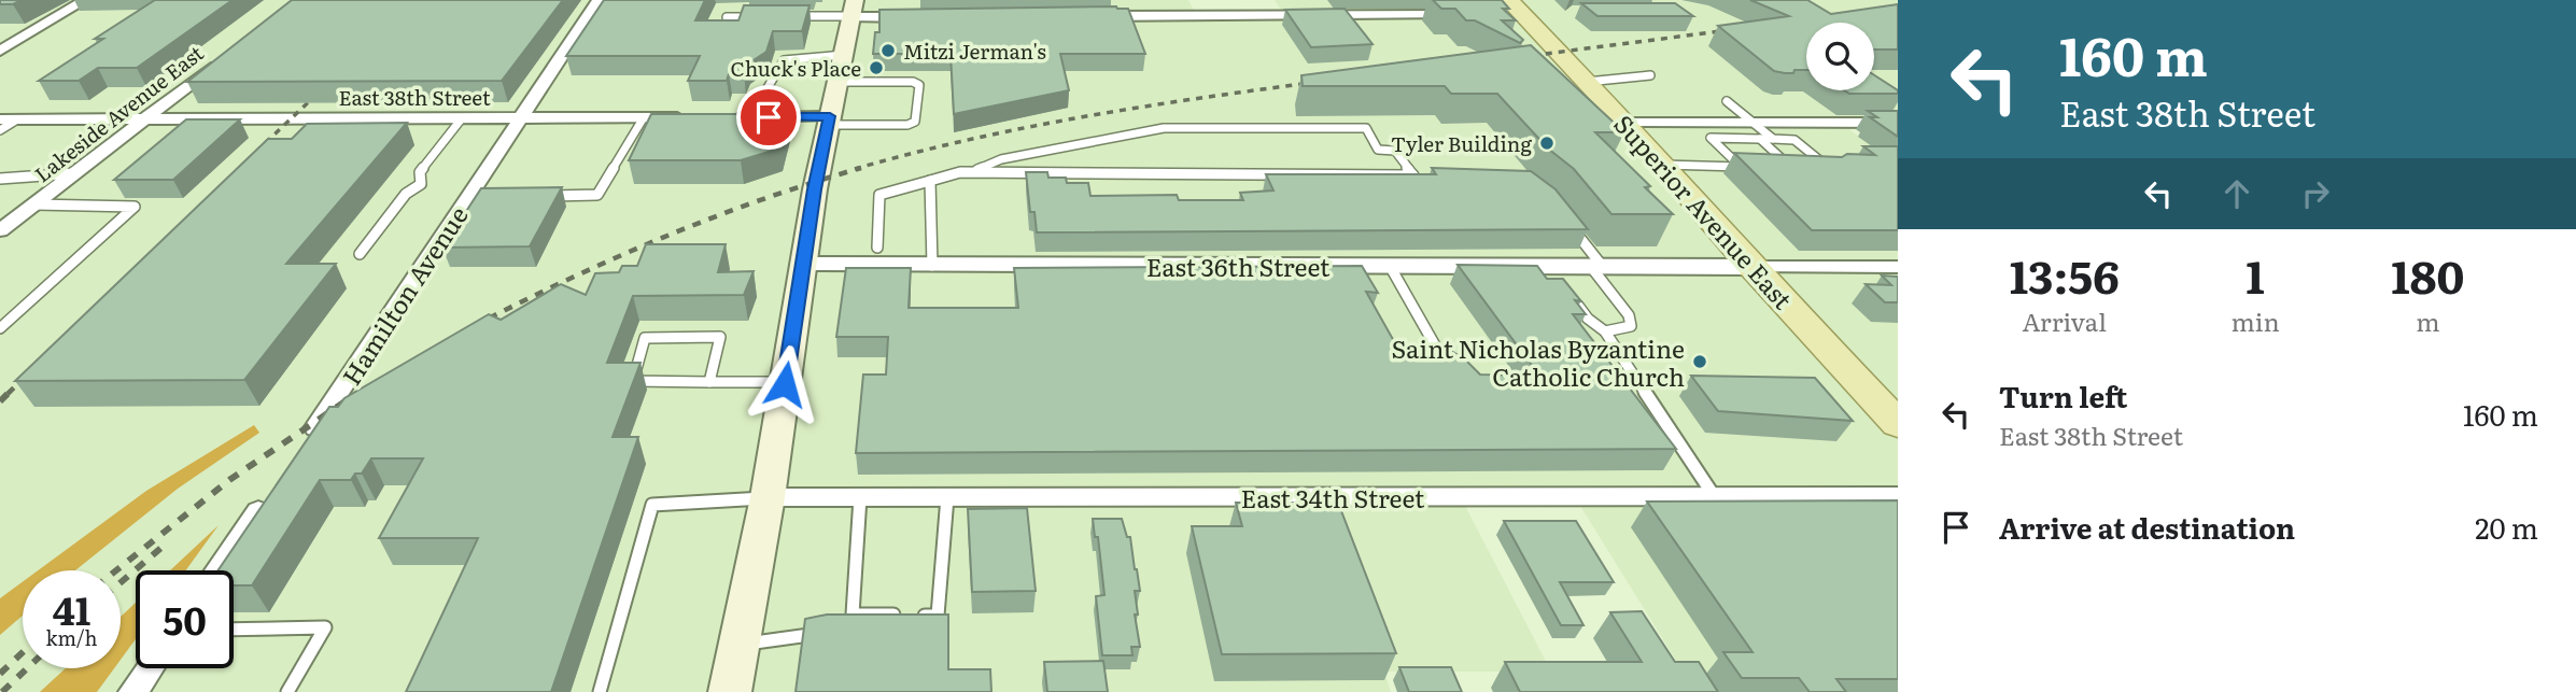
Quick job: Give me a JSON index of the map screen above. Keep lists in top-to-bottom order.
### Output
{
  "streets": {
    "main road": ["Superior Avenue East"],
    "street": [
      "East 38th Street",
      "Lakeside Avenue East",
      "East 36th Street",
      "Hamilton Avenue",
      "East 34th Street"
    ]
  },
  "crossings": [
    ["East 38th Street", "Lakeside Avenue East"],
    ["East 38th Street", "Hamilton Avenue"],
    ["Superior Avenue East", "East 36th Street"]
  ],
  "places": [
    "Mitzi Jerman's",
    "Chuck's Place",
    "Tyler Building",
    "Saint Nicholas Byzantine Catholic Church"
  ],
  "page": {
    "turn": ["160 m", "East 38th Street"],
    "eta": [
      "13:56",
      "Arrival",
      "1",
      "min",
      "180",
      "m"
    ],
    "list": [
      {
        "name": "Turn left",
        "note": "East 38th Street",
        "value": "160 m"
      },
      {
        "name": "Arrive at destination",
        "value": "20 m"
      }
    ],
    "speed": "41 km/h",
    "limit": "50"
  }
}
